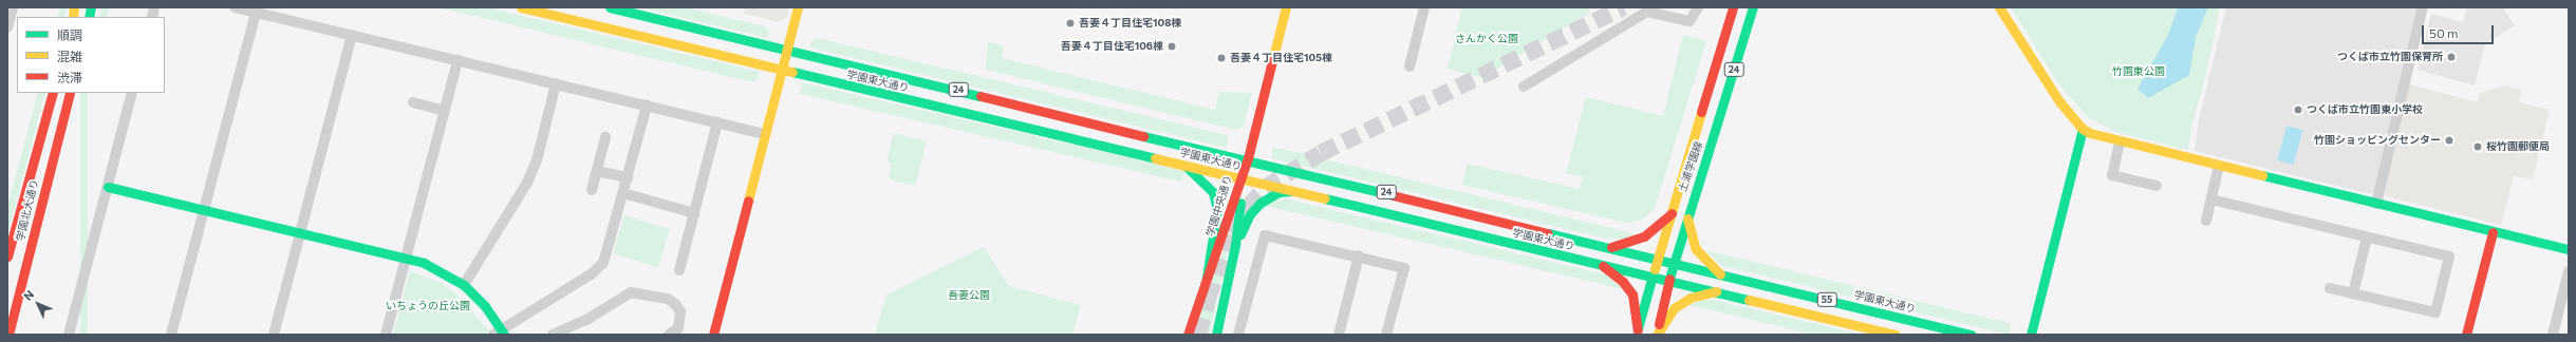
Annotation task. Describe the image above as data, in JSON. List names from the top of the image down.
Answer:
{
  "streets": {
    "main road": [
      "24",
      "学園東大通り",
      "土浦学園線",
      "学園中央通り",
      "学園北大通り",
      "55"
    ]
  },
  "crossings": [
    ["学園東大通り", "土浦学園線"],
    ["学園東大通り", "学園中央通り"]
  ],
  "parks": [
    "さんかく公園",
    "竹園東公園",
    "吾妻公園",
    "いちょうの丘公園"
  ],
  "places": [
    "吾妻４丁目住宅108棟",
    "吾妻４丁目住宅106棟",
    "つくば市立竹園保育所",
    "吾妻４丁目住宅105棟",
    "つくば市立竹園東小学校",
    "竹園ショッピングセンター",
    "桜竹園郵便局"
  ],
  "legend": ["順調", "混雑", "渋滞"],
  "scale_bar": "50 m",
  "north": "top left"
}
